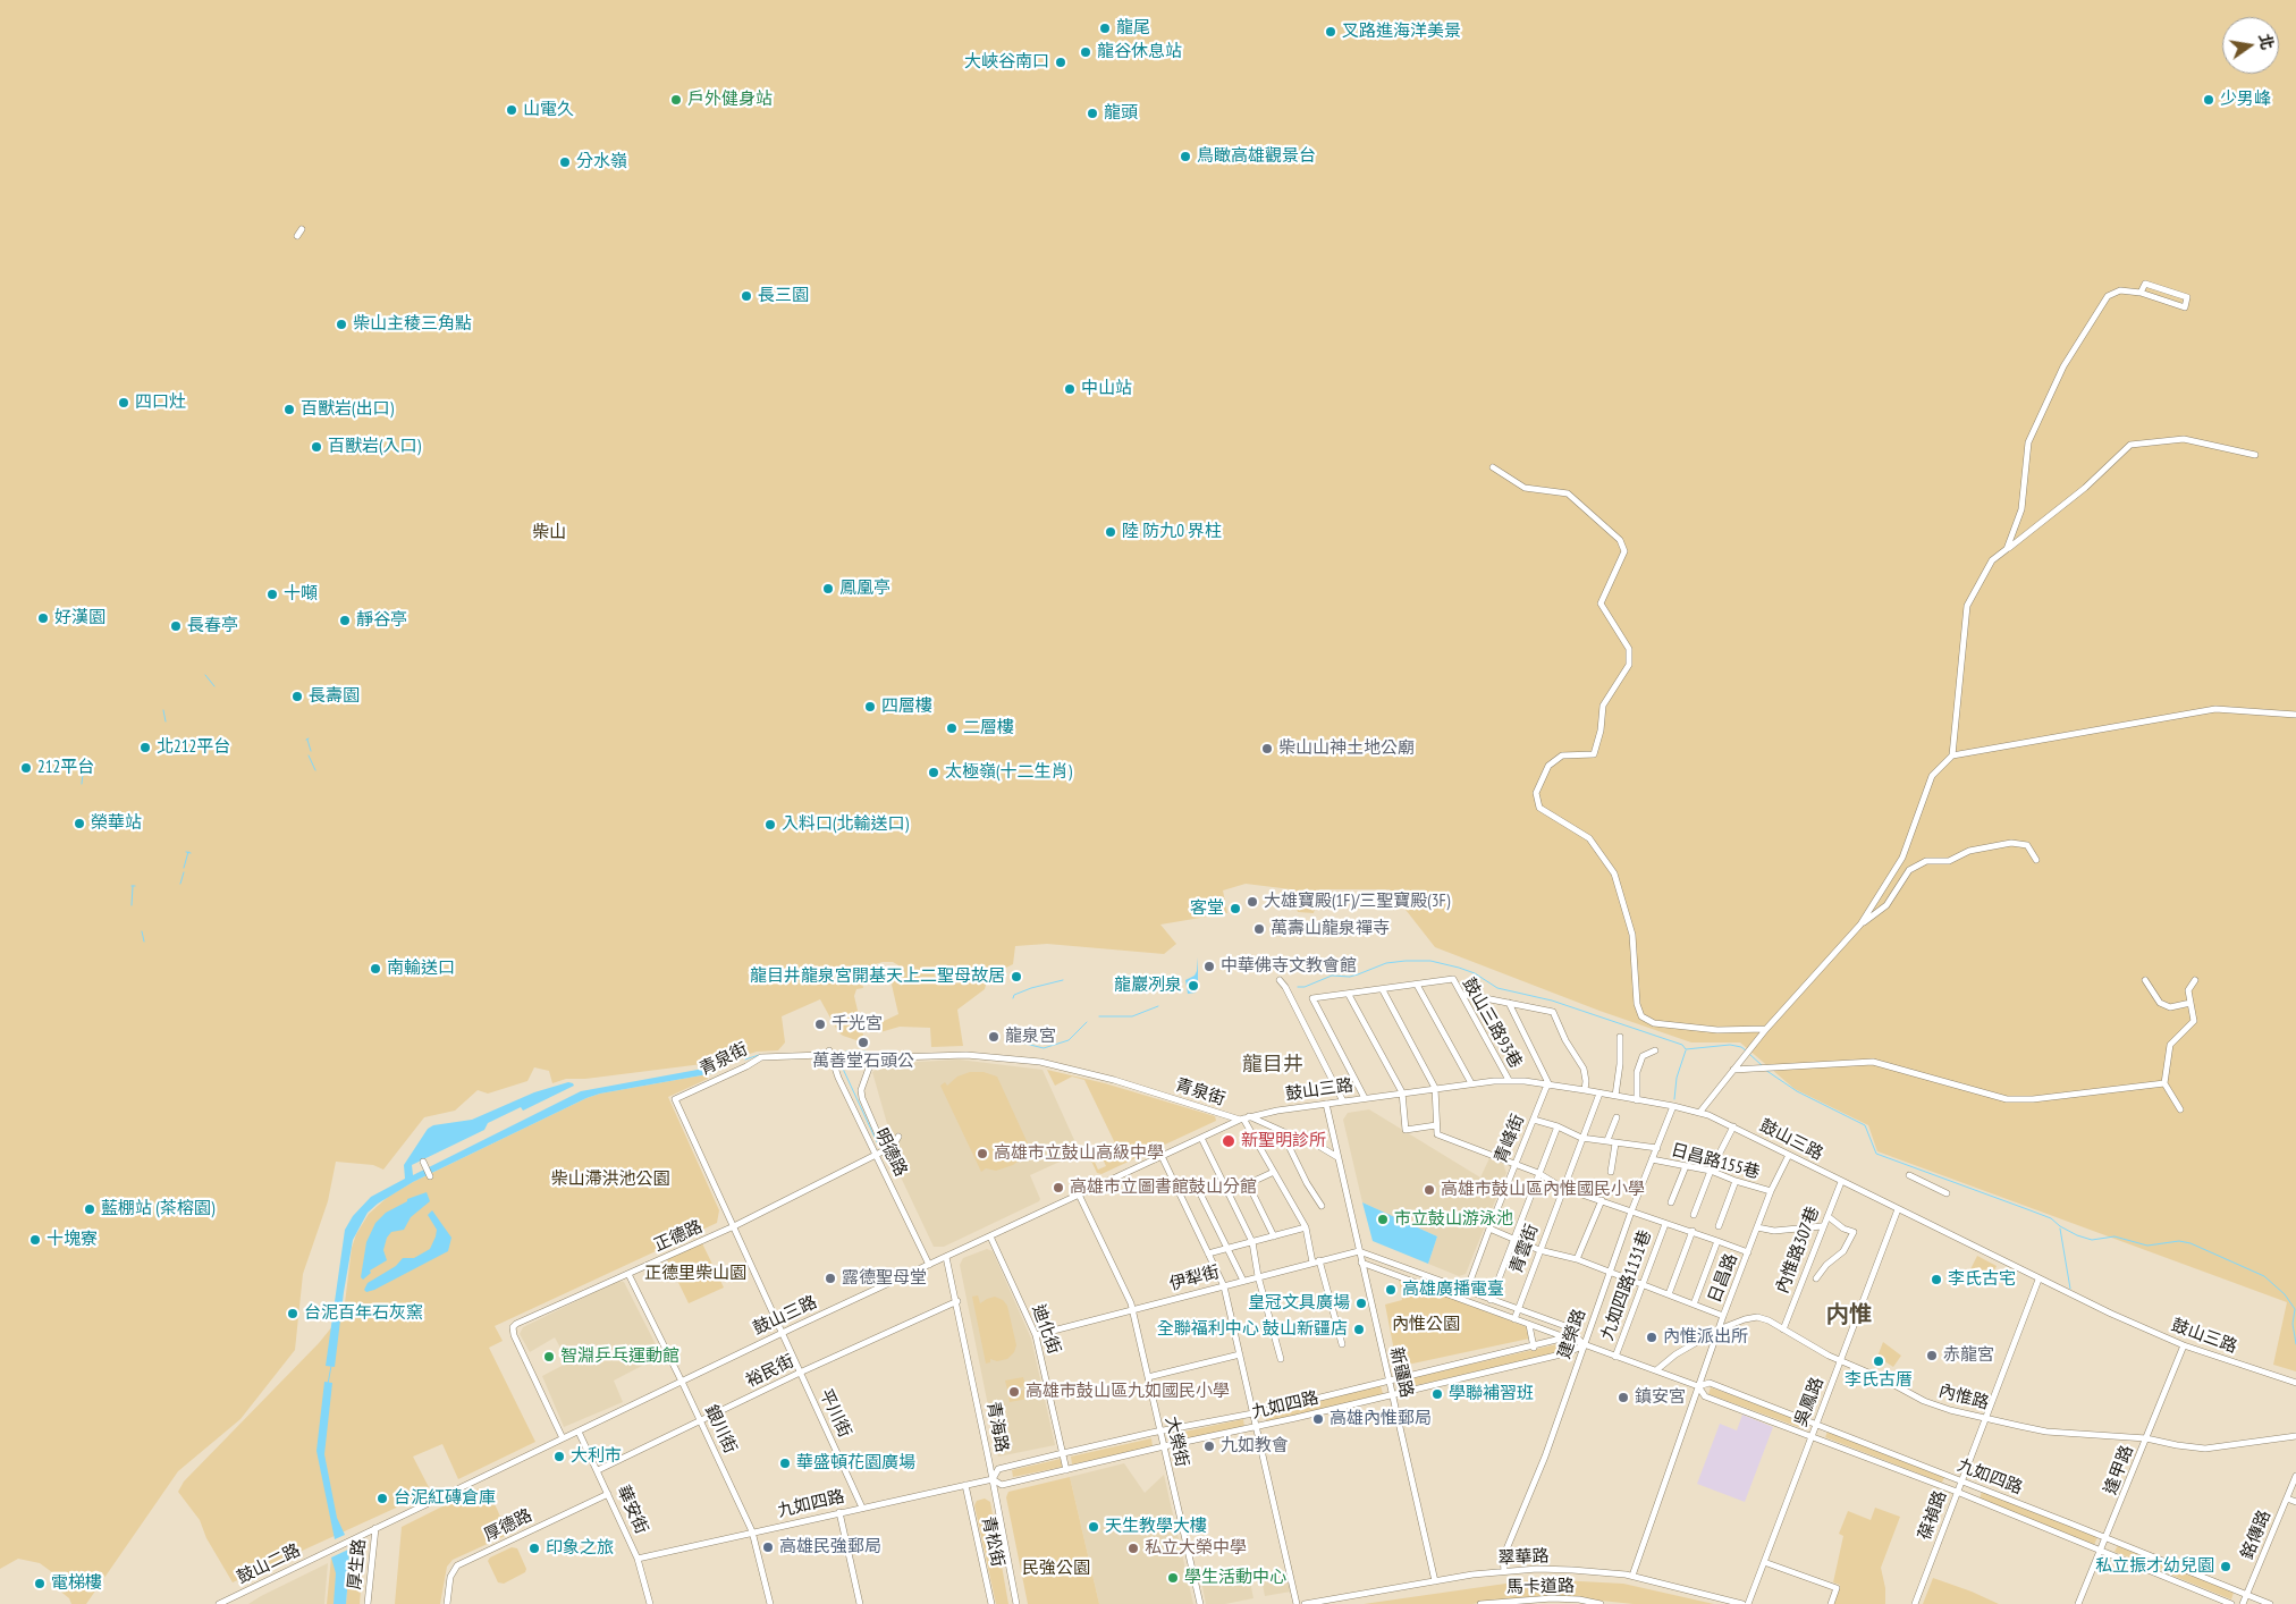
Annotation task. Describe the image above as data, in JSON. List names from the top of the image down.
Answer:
{
  "streets": {
    "street": [
      "鼓山三路93巷",
      "青泉街",
      "鼓山三路",
      "青峰街",
      "明德路",
      "日昌路155巷",
      "正德路",
      "青雲街",
      "內惟路307巷",
      "伊犁街",
      "日昌路",
      "九如四路1131巷",
      "迪化街",
      "建榮路",
      "裕民街",
      "新疆路",
      "內惟路",
      "吳鳳路",
      "九如四路",
      "平川街",
      "青海路",
      "銀川街",
      "大榮街",
      "逢甲路",
      "華安街",
      "葆禎路",
      "厚德路",
      "銘傳路",
      "青松街",
      "翠華路",
      "鼓山二路",
      "厚生路",
      "馬卡道路"
    ]
  },
  "crossings": [
    ["鼓山三路93巷", "鼓山三路"],
    ["青泉街", "鼓山三路"],
    ["青泉街", "明德路"],
    ["青泉街", "正德路"],
    ["青泉街", "平川街"],
    ["鼓山三路", "青峰街"],
    ["鼓山三路", "明德路"],
    ["鼓山三路", "正德路"],
    ["鼓山三路", "青雲街"],
    ["鼓山三路", "內惟路307巷"],
    ["鼓山三路", "日昌路"],
    ["鼓山三路", "迪化街"],
    ["鼓山三路", "建榮路"],
    ["鼓山三路", "新疆路"],
    ["鼓山三路", "吳鳳路"],
    ["鼓山三路", "平川街"],
    ["鼓山三路", "青海路"],
    ["鼓山三路", "銀川街"],
    ["鼓山三路", "大榮街"],
    ["鼓山三路", "逢甲路"],
    ["鼓山三路", "華安街"],
    ["鼓山三路", "葆禎路"],
    ["鼓山三路", "鼓山二路"],
    ["鼓山三路", "厚生路"],
    ["青峰街", "九如四路"],
    ["明德路", "正德路"],
    ["日昌路155巷", "日昌路"],
    ["日昌路155巷", "建榮路"],
    ["正德路", "銀川街"],
    ["青雲街", "九如四路"],
    ["內惟路307巷", "內惟路"],
    ["伊犁街", "迪化街"],
    ["伊犁街", "新疆路"],
    ["伊犁街", "九如四路"],
    ["伊犁街", "大榮街"],
    ["日昌路", "內惟路"],
    ["日昌路", "九如四路"],
    ["日昌路", "翠華路"],
    ["九如四路1131巷", "九如四路"],
    ["迪化街", "九如四路"],
    ["建榮路", "九如四路"],
    ["建榮路", "翠華路"],
    ["裕民街", "平川街"],
    ["裕民街", "青海路"],
    ["裕民街", "銀川街"],
    ["裕民街", "華安街"],
    ["新疆路", "九如四路"],
    ["新疆路", "翠華路"],
    ["內惟路", "吳鳳路"],
    ["內惟路", "九如四路"],
    ["內惟路", "逢甲路"],
    ["內惟路", "葆禎路"],
    ["吳鳳路", "九如四路"],
    ["九如四路", "平川街"],
    ["九如四路", "青海路"],
    ["九如四路", "銀川街"],
    ["九如四路", "大榮街"],
    ["九如四路", "逢甲路"],
    ["九如四路", "華安街"],
    ["九如四路", "葆禎路"],
    ["九如四路", "銘傳路"],
    ["九如四路", "青松街"],
    ["華安街", "厚德路"],
    ["鼓山二路", "厚生路"]
  ],
  "districts": ["龍目井", "内惟"],
  "parks": [
    "柴山",
    "柴山滯洪池公園",
    "正德里柴山園",
    "內惟公園",
    "民強公園"
  ],
  "places": [
    "龍尾",
    "叉路進海洋美景",
    "龍谷休息站",
    "大峽谷南口",
    "戶外健身站",
    "少男峰",
    "山電久",
    "龍頭",
    "鳥瞰高雄觀景台",
    "分水嶺",
    "長三園",
    "柴山主稜三角點",
    "中山站",
    "四口灶",
    "百獸岩(出口)",
    "百獸岩(入口)",
    "陸 防九0 界柱",
    "鳳凰亭",
    "十噸",
    "好漢園",
    "靜谷亭",
    "長春亭",
    "長壽園",
    "四層樓",
    "二層樓",
    "北212平台",
    "柴山山神土地公廟",
    "212平台",
    "太極嶺(十二生肖)",
    "榮華站",
    "入料口(北輸送口)",
    "大雄寶殿(1F)/三聖寶殿(3F)",
    "客堂",
    "萬壽山龍泉禪寺",
    "中華佛寺文教會館",
    "南輸送口",
    "龍目井龍泉宮開基天上二聖母故居",
    "龍巖冽泉",
    "千光宮",
    "龍泉宮",
    "萬善堂石頭公",
    "新聖明診所",
    "高雄市立鼓山高級中學",
    "高雄市立圖書館鼓山分館",
    "高雄市鼓山區內惟國民小學",
    "藍棚站 (茶榕園)",
    "市立鼓山游泳池",
    "十塊寮",
    "露德聖母堂",
    "李氏古宅",
    "高雄廣播電臺",
    "皇冠文具廣場",
    "台泥百年石灰窯",
    "全聯福利中心 鼓山新疆店",
    "內惟派出所",
    "赤龍宮",
    "智淵乒乓運動館",
    "李氏古厝",
    "高雄市鼓山區九如國民小學",
    "學聯補習班",
    "鎮安宮",
    "高雄內惟郵局",
    "九如教會",
    "大利市",
    "華盛頓花園廣場",
    "台泥紅磚倉庫",
    "天生教學大樓",
    "高雄民強郵局",
    "印象之旅",
    "私立大榮中學",
    "私立振才幼兒園",
    "學生活動中心",
    "電梯樓"
  ],
  "north": "right"
}
